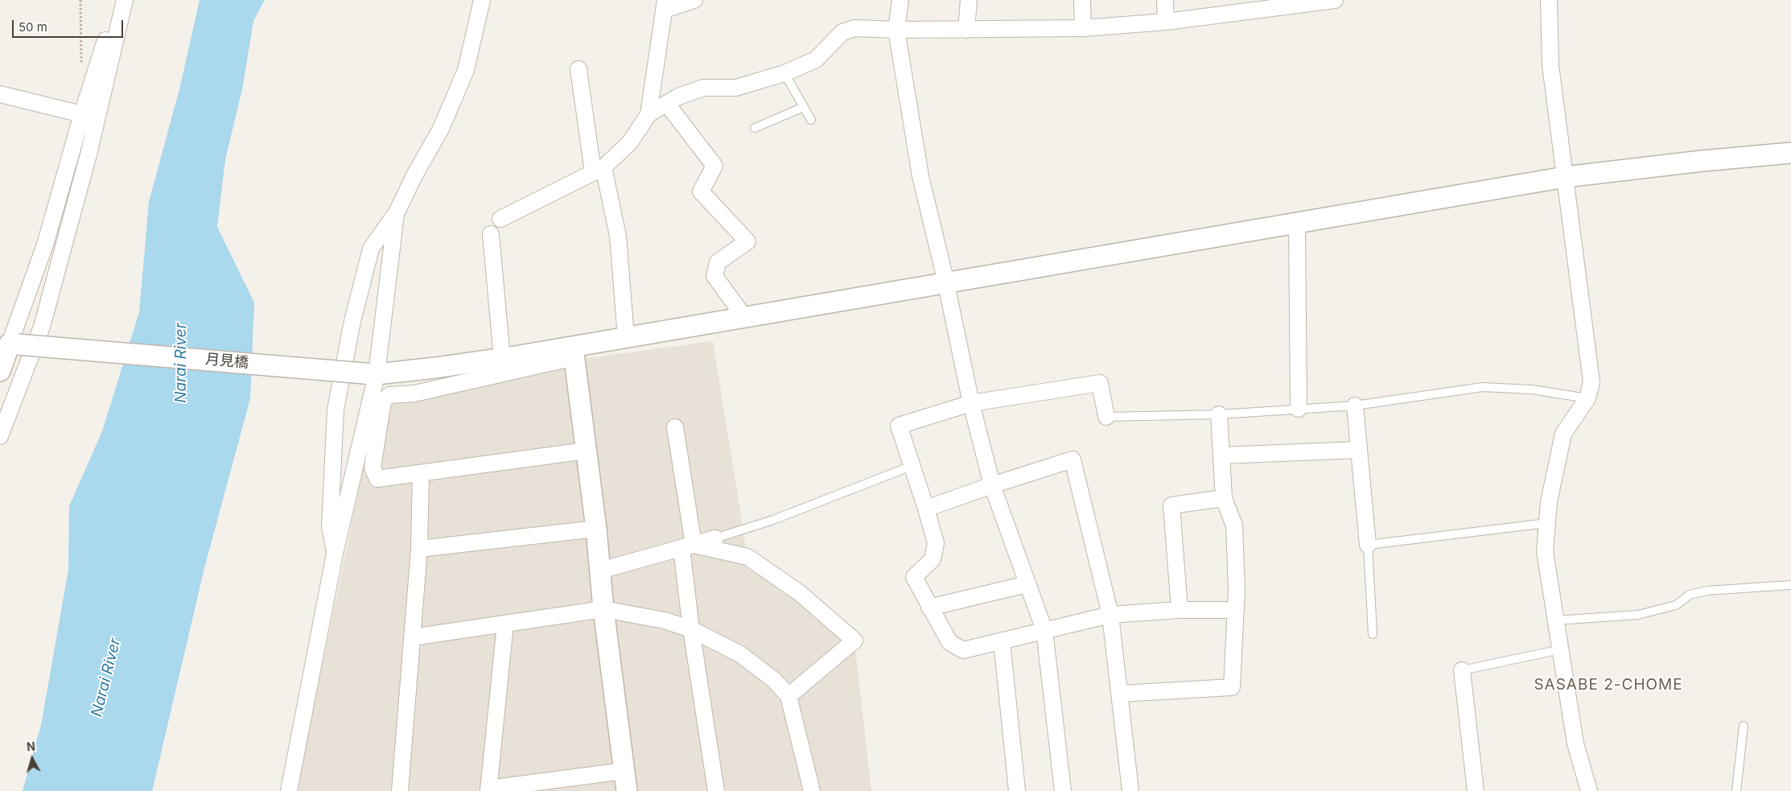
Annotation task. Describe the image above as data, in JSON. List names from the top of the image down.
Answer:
{
  "streets": {
    "street": ["月見橋"]
  },
  "districts": ["SASABE 2-CHOME"],
  "water": ["Narai River"],
  "scale_bar": "50 m",
  "north": "top"
}
